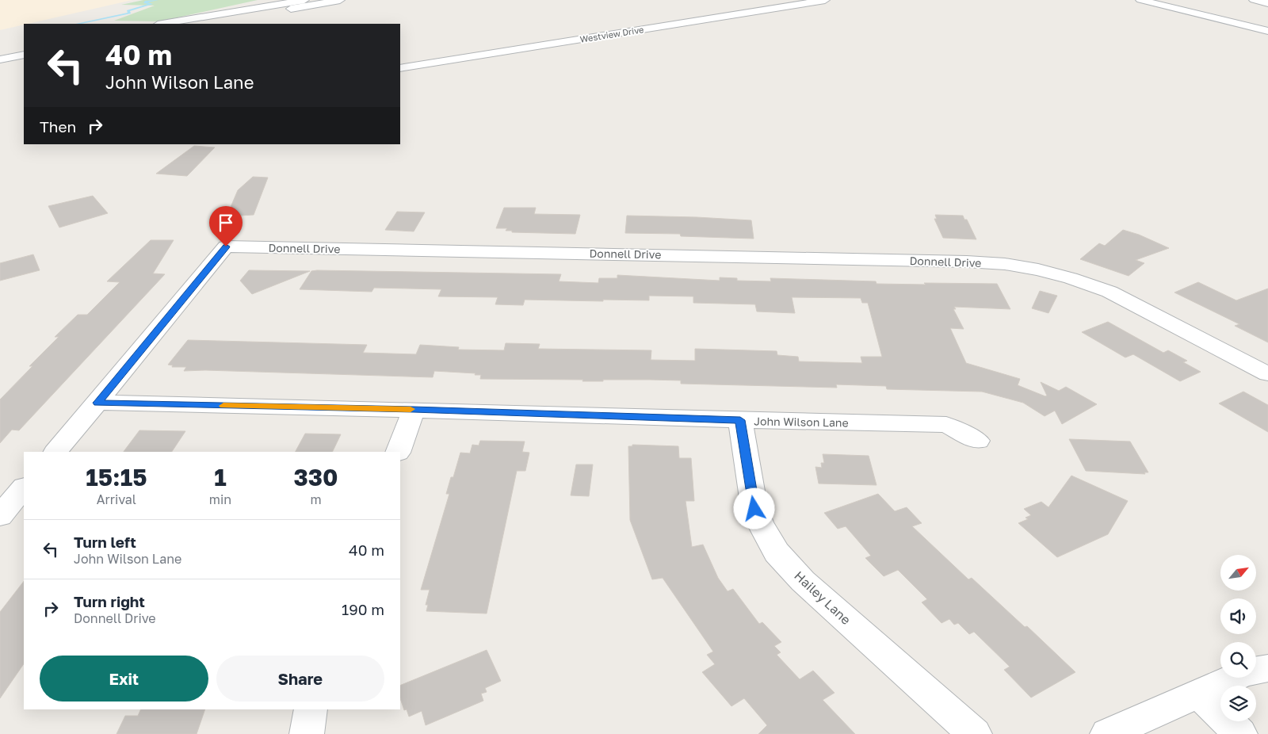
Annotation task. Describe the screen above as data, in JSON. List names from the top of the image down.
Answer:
{
  "streets": {
    "street": [
      "Westview Drive",
      "Donnell Drive",
      "John Wilson Lane",
      "Hailey Lane"
    ]
  },
  "crossings": [
    ["Donnell Drive", "John Wilson Lane"],
    ["John Wilson Lane", "Hailey Lane"]
  ],
  "north": "top right",
  "page": {
    "turn": ["40 m", "John Wilson Lane"],
    "then": "Then",
    "eta": [
      "15:15",
      "Arrival",
      "1",
      "min",
      "330",
      "m"
    ],
    "list": [
      {
        "name": "Turn left",
        "note": "John Wilson Lane",
        "value": "40 m"
      },
      {
        "name": "Turn right",
        "note": "Donnell Drive",
        "value": "190 m"
      }
    ],
    "buttons": ["Exit", "Share"]
  }
}
